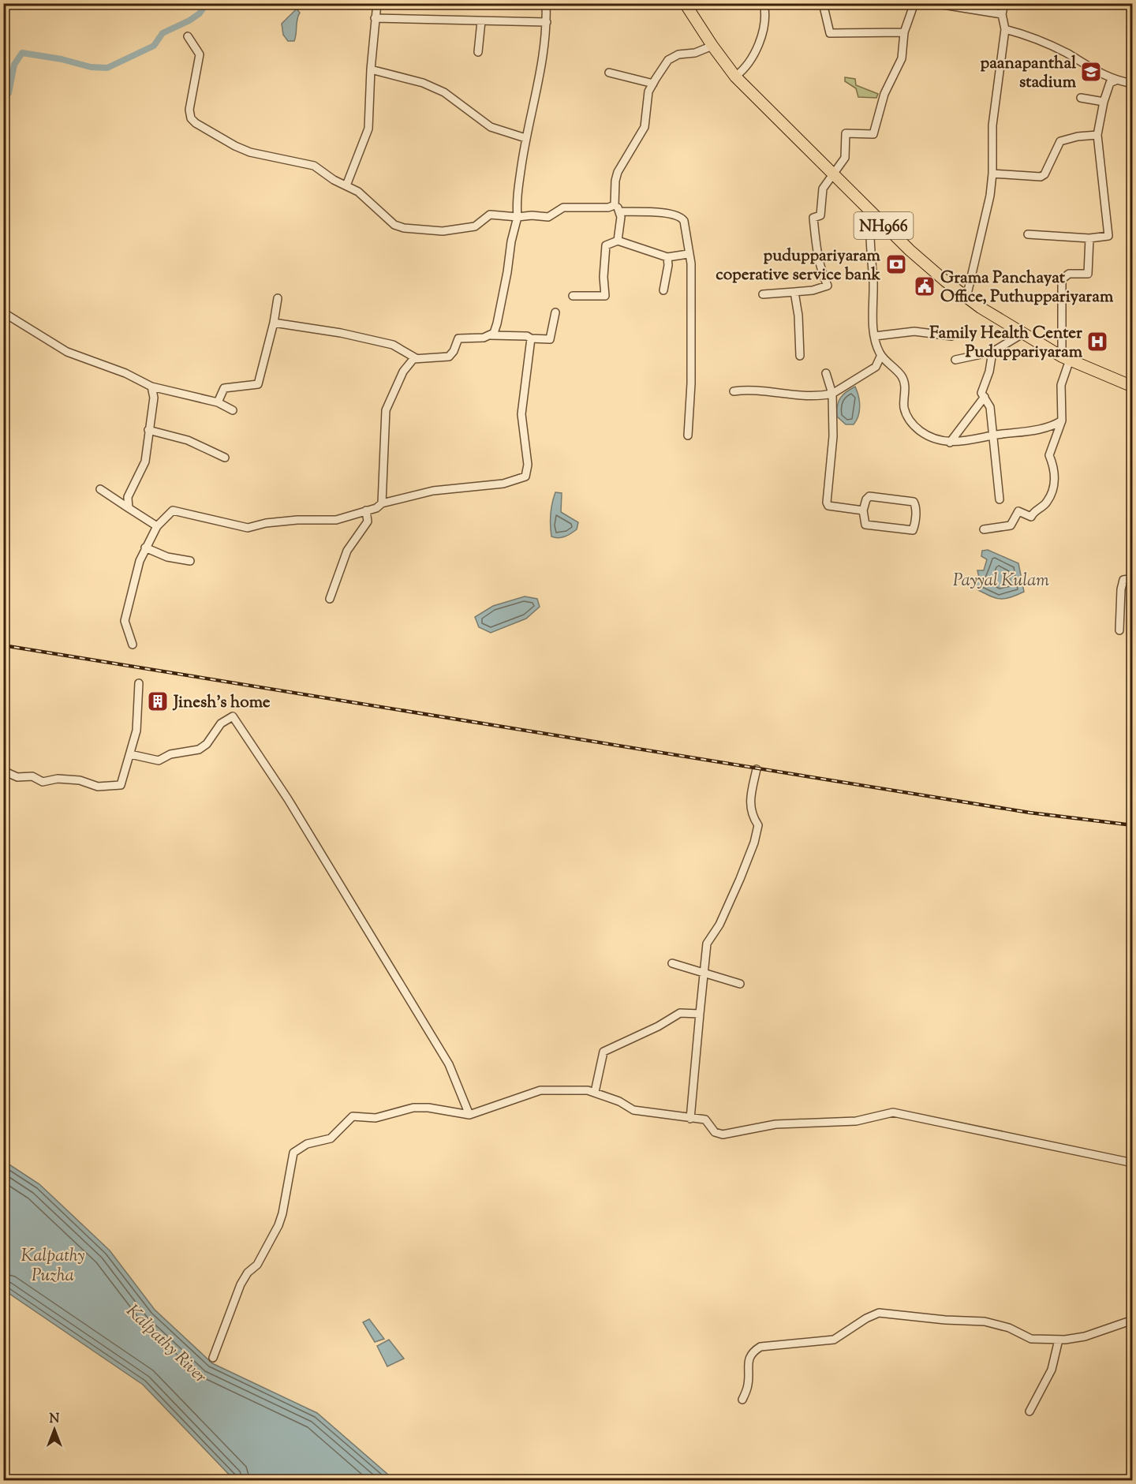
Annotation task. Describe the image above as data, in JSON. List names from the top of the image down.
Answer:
{
  "streets": {
    "highway": ["NH966"]
  },
  "water": ["Payyal Kulam", "Kalpathy Puzha", "Kalpathy River"],
  "places": {
    "school or university": ["paanapanthal stadium"],
    "bank": ["puduppariyaram coperative service bank"],
    "public building": ["Grama Panchayat Office, Puthuppariyaram"],
    "hospital": ["Family Health Center Puduppariyaram"],
    "building": ["Jinesh's home"]
  },
  "north": "top"
}
